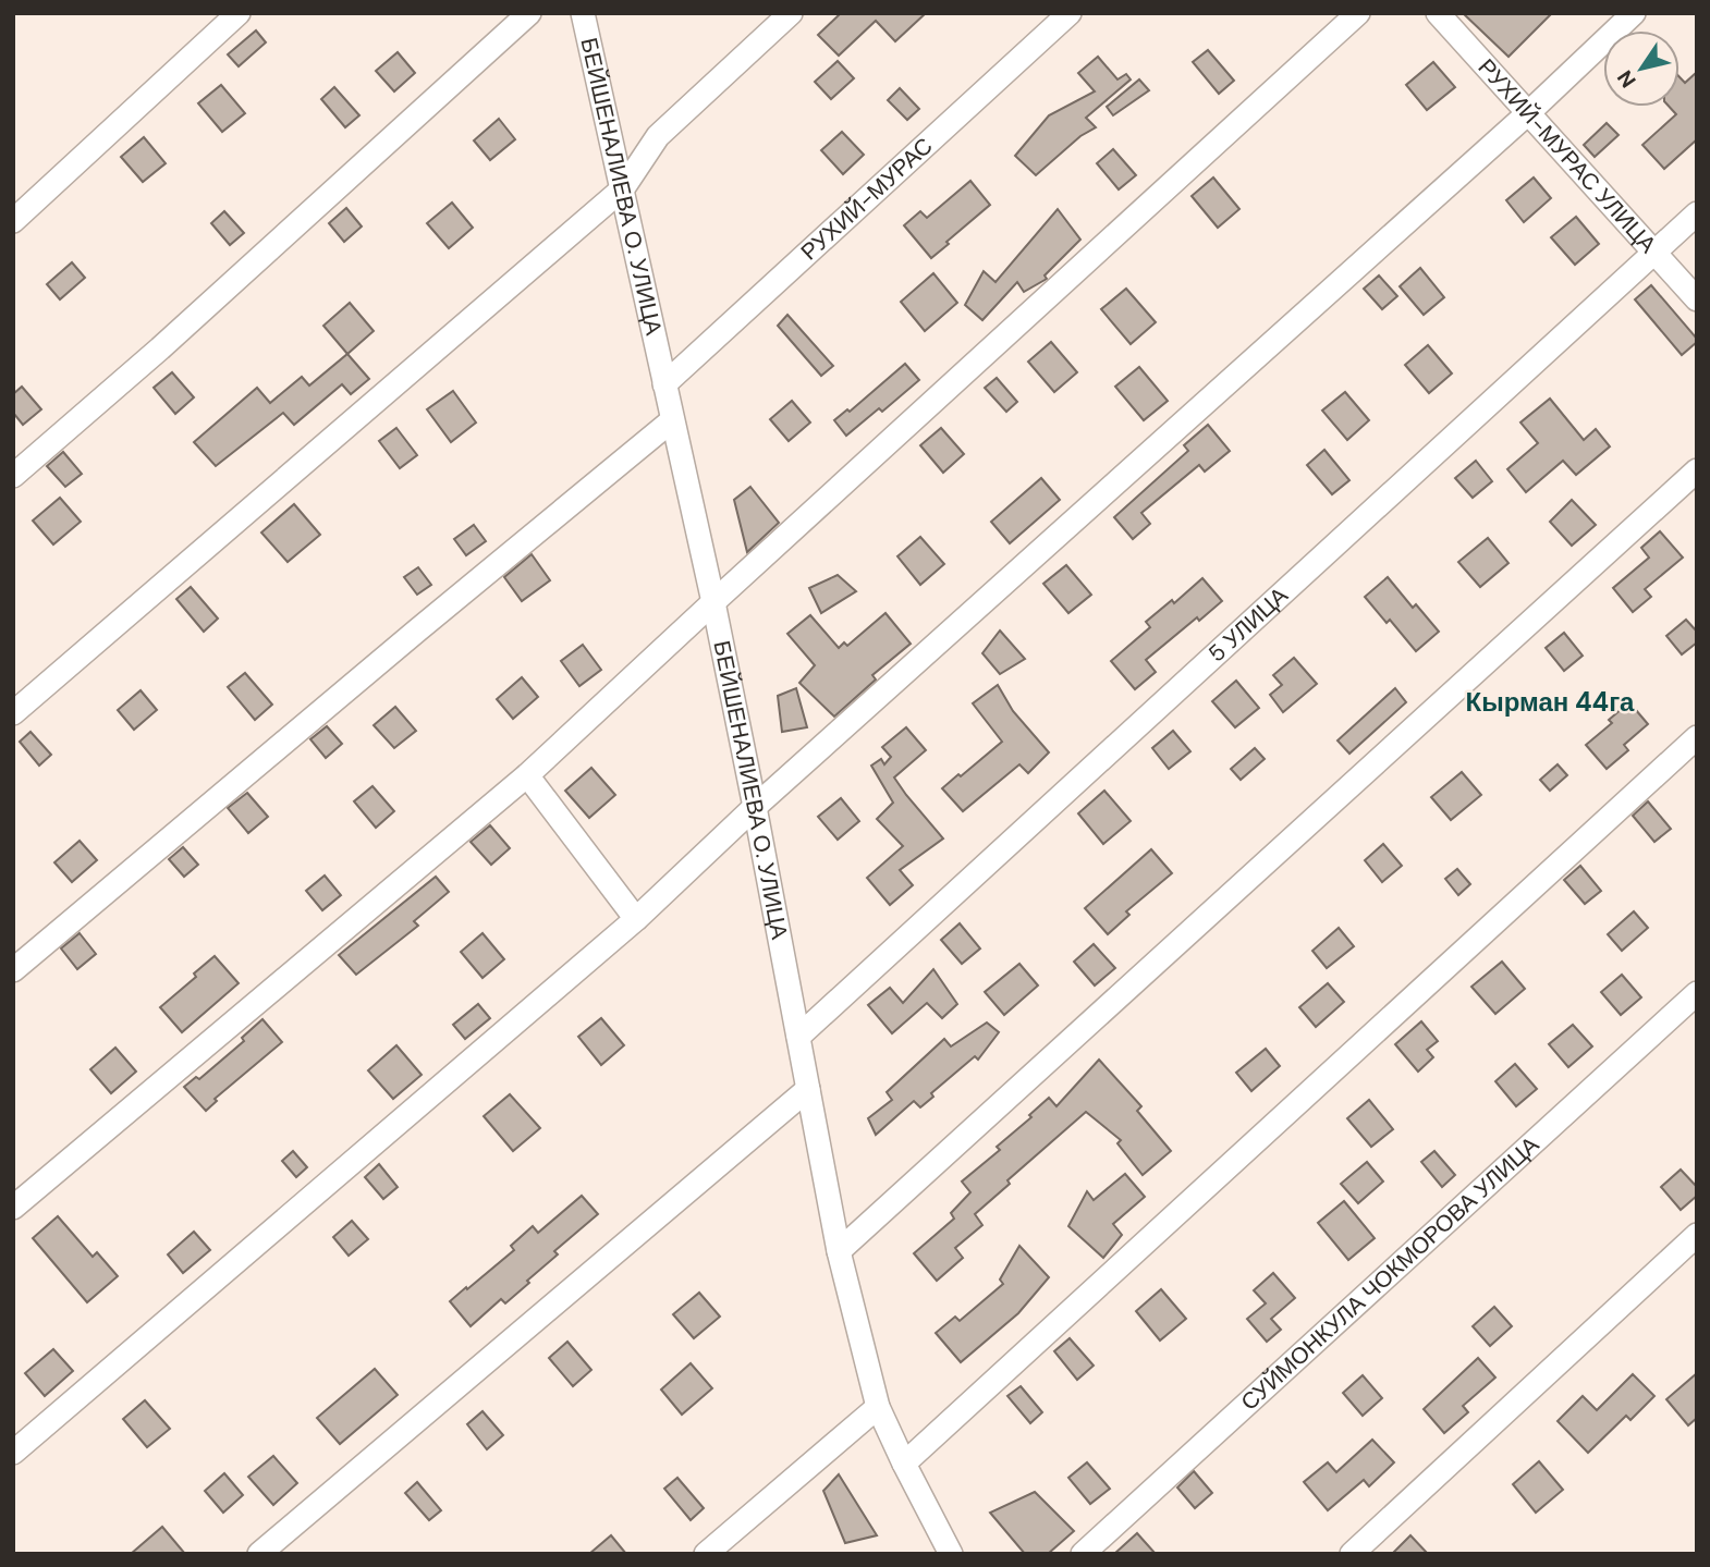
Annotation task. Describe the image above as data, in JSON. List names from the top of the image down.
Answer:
{
  "streets": {
    "street": [
      "РУХИЙ-МУРАС УЛИЦА",
      "БЕЙШЕНАЛИЕВА О. УЛИЦА",
      "РУХИЙ-МУРАС",
      "5 УЛИЦА",
      "СУЙМОНКУЛА ЧОКМОРОВА УЛИЦА"
    ]
  },
  "crossings": [
    ["РУХИЙ-МУРАС УЛИЦА", "5 УЛИЦА"],
    ["БЕЙШЕНАЛИЕВА О. УЛИЦА", "РУХИЙ-МУРАС"],
    ["БЕЙШЕНАЛИЕВА О. УЛИЦА", "5 УЛИЦА"]
  ],
  "districts": ["Кырман 44га"],
  "north": "bottom left"
}
